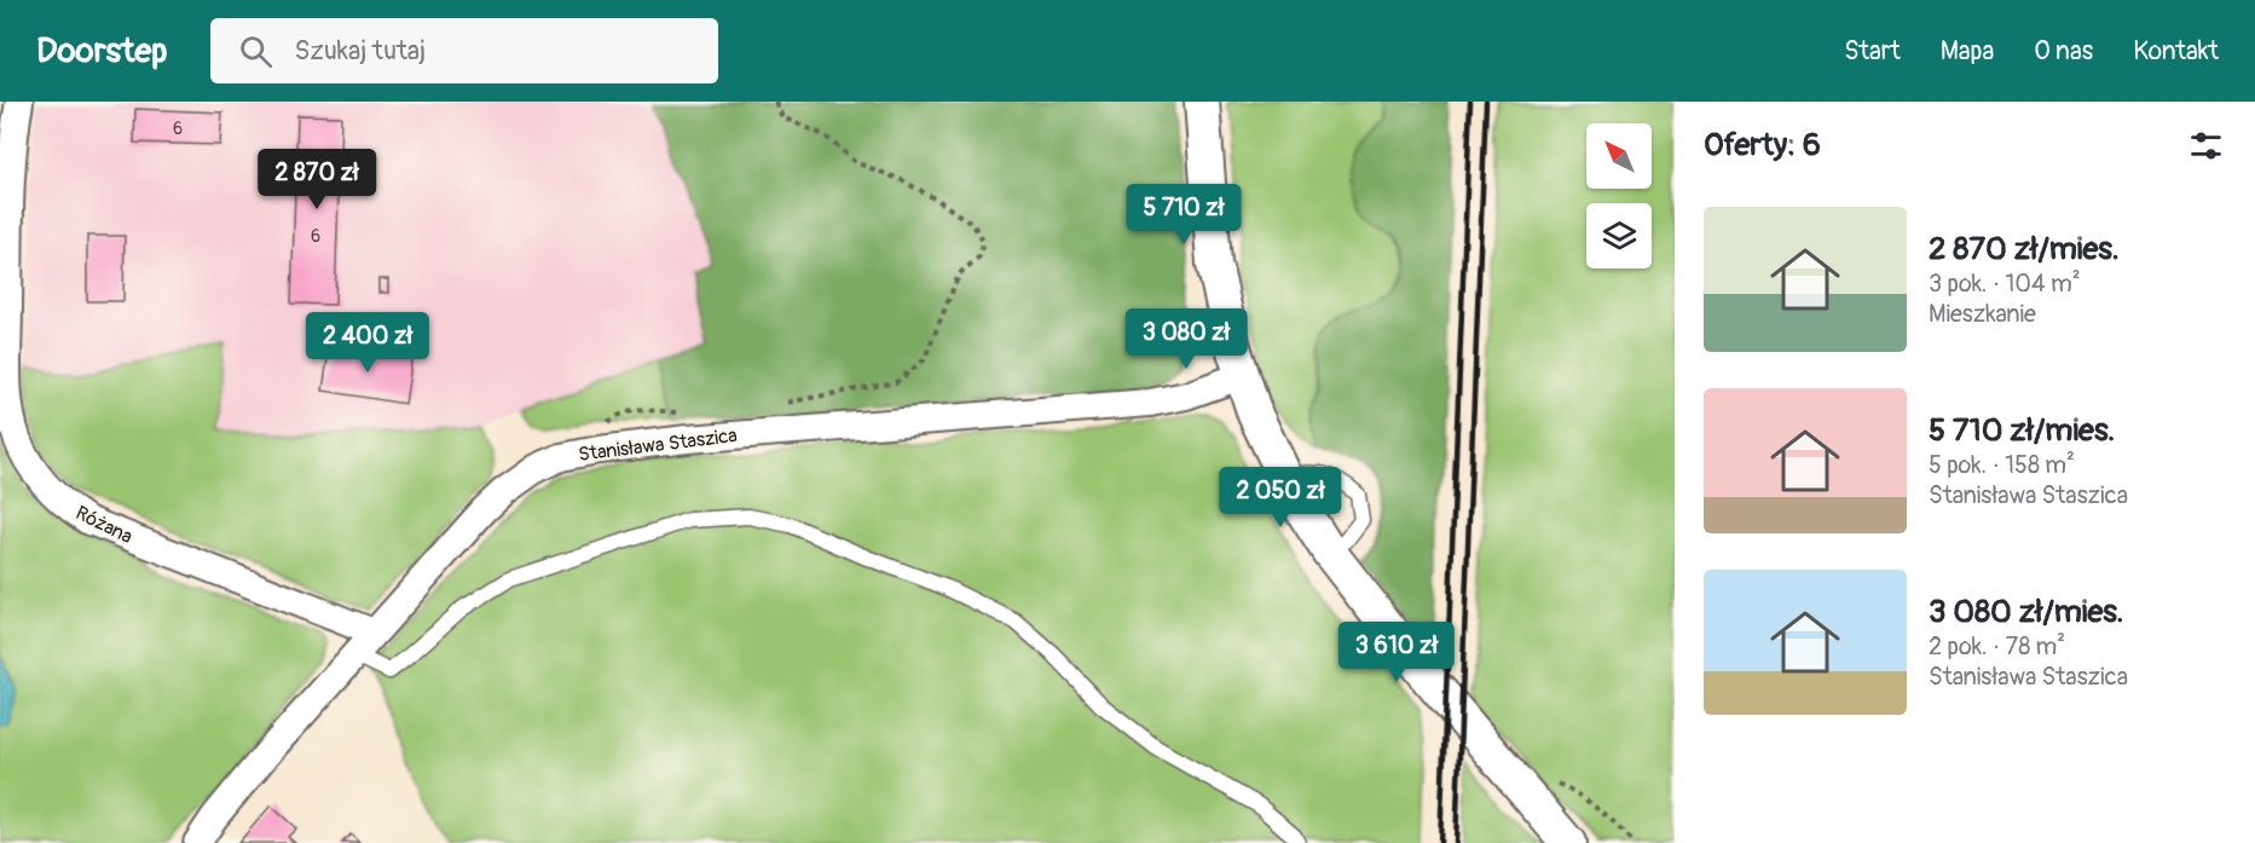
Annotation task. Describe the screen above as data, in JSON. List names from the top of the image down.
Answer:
{
  "streets": {
    "street": ["Stanisława Staszica", "Różana"]
  },
  "crossings": [
    ["Stanisława Staszica", "Różana"]
  ],
  "house_numbers": ["6", "6"],
  "north": "top left",
  "page": {
    "header": "Doorstep",
    "search": "Szukaj tutaj",
    "nav": [
      "Start",
      "Mapa",
      "O nas",
      "Kontakt"
    ],
    "heading": "Oferty: 6",
    "price": [
      "2 870 zł",
      "5 710 zł",
      "3 080 zł",
      "2 400 zł",
      "2 050 zł",
      "3 610 zł"
    ],
    "list": [
      {
        "name": "2 870 zł/mies.",
        "note": "3 pok. · 104 m² · Mieszkanie"
      },
      {
        "name": "5 710 zł/mies.",
        "note": "5 pok. · 158 m² · Stanisława Staszica"
      },
      {
        "name": "3 080 zł/mies.",
        "note": "2 pok. · 78 m² · Stanisława Staszica"
      }
    ]
  }
}
